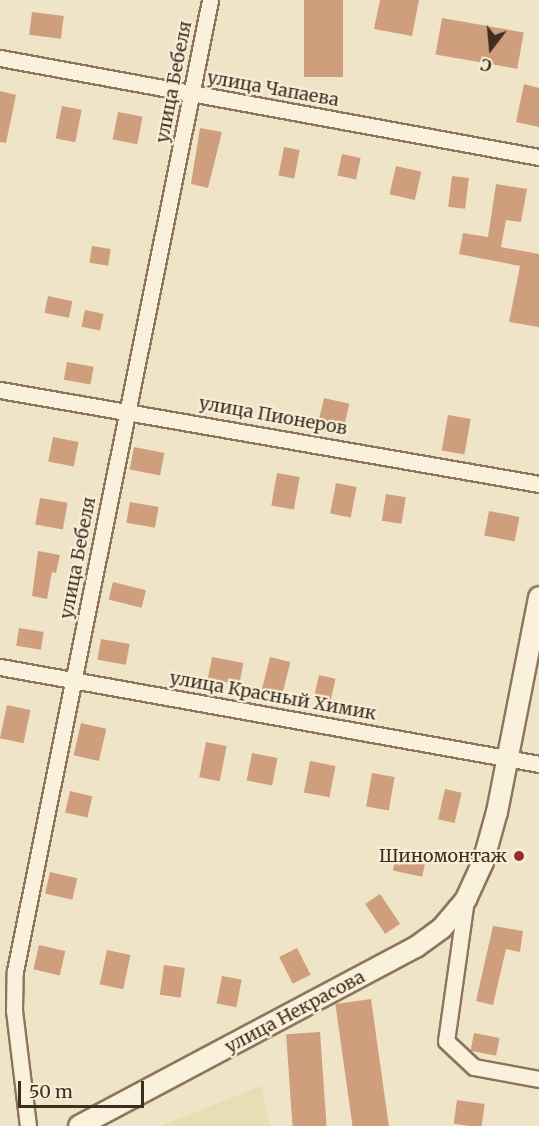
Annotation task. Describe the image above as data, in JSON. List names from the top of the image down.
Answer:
{
  "streets": {
    "street": [
      "улица Бебеля",
      "улица Чапаева",
      "улица Пионеров",
      "улица Красный Химик",
      "улица Некрасова"
    ]
  },
  "crossings": [
    ["улица Бебеля", "улица Чапаева"],
    ["улица Бебеля", "улица Пионеров"],
    ["улица Бебеля", "улица Красный Химик"],
    ["улица Красный Химик", "улица Некрасова"]
  ],
  "places": ["Шиномонтаж"],
  "scale_bar": "50 m",
  "north": "bottom"
}
